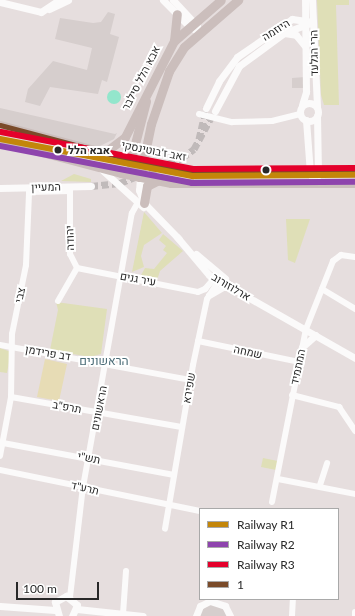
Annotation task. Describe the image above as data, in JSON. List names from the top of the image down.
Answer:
{
  "streets": {
    "main road": ["אבא הלל סילבר", "זאב ז'בוטינסקי"],
    "street": [
      "היוזמה",
      "הרי הגלעד",
      "המעיין",
      "יהודה",
      "עיר גנים",
      "ארלוזורוב",
      "צבי",
      "שמחה",
      "דב פרידמן",
      "המתמיד",
      "שפירא",
      "תרפ\"ב",
      "הראשונים",
      "תש\"י",
      "תרע\"ד"
    ]
  },
  "crossings": [
    ["היוזמה", "הרי הגלעד"],
    ["אבא הלל סילבר", "זאב ז'בוטינסקי"],
    ["אבא הלל סילבר", "ארלוזורוב"],
    ["המעיין", "יהודה"],
    ["המעיין", "צבי"],
    ["יהודה", "עיר גנים"],
    ["עיר גנים", "שפירא"],
    ["עיר גנים", "הראשונים"],
    ["ארלוזורוב", "המתמיד"],
    ["ארלוזורוב", "שפירא"],
    ["ארלוזורוב", "הראשונים"],
    ["צבי", "דב פרידמן"],
    ["צבי", "תרפ\"ב"],
    ["שמחה", "המתמיד"],
    ["שמחה", "שפירא"],
    ["דב פרידמן", "שפירא"],
    ["דב פרידמן", "הראשונים"],
    ["שפירא", "תרפ\"ב"],
    ["שפירא", "תש\"י"],
    ["שפירא", "תרע\"ד"],
    ["תרפ\"ב", "הראשונים"],
    ["הראשונים", "תש\"י"],
    ["הראשונים", "תרע\"ד"]
  ],
  "districts": ["הראשונים"],
  "places": ["אבא הלל"],
  "lines": [
    "transit line 1",
    "rail line R3",
    "rail line R1",
    "rail line R2"
  ],
  "legend": [
    "Railway R1",
    "Railway R2",
    "Railway R3",
    "1"
  ],
  "scale_bar": "100 m"
}
